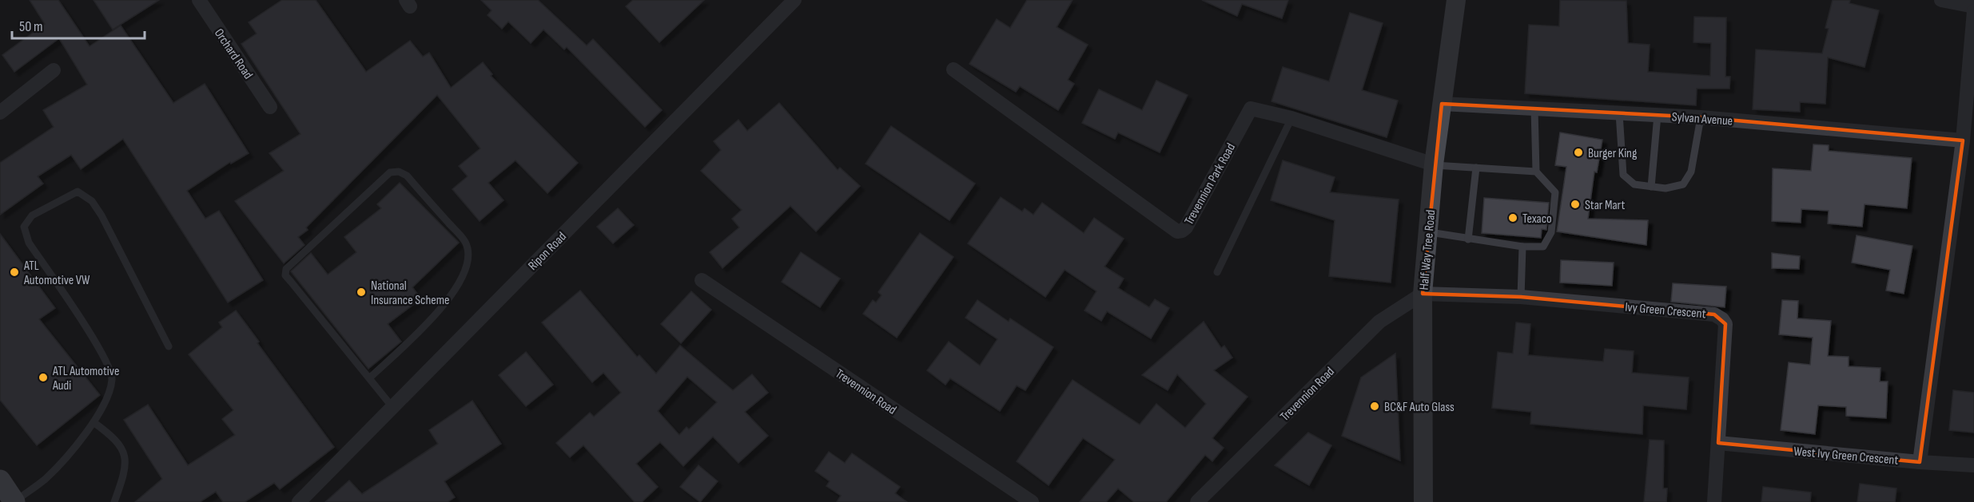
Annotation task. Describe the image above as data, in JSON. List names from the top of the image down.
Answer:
{
  "streets": {
    "main road": ["Half Way Tree Road"],
    "street": [
      "Orchard Road",
      "Sylvan Avenue",
      "Trevennion Park Road",
      "Ripon Road",
      "Ivy Green Crescent",
      "Trevennion Road",
      "West Ivy Green Crescent"
    ]
  },
  "crossings": [
    ["Sylvan Avenue", "Half Way Tree Road"],
    ["Trevennion Park Road", "Half Way Tree Road"],
    ["Half Way Tree Road", "Ivy Green Crescent"],
    ["Half Way Tree Road", "Trevennion Road"],
    ["Ivy Green Crescent", "Trevennion Road"],
    ["Ivy Green Crescent", "West Ivy Green Crescent"]
  ],
  "places": [
    "Burger King",
    "Star Mart",
    "Texaco",
    "ATL Automotive VW",
    "National Insurance Scheme",
    "ATL Automotive Audi",
    "BC&F Auto Glass"
  ],
  "scale_bar": "50 m"
}
